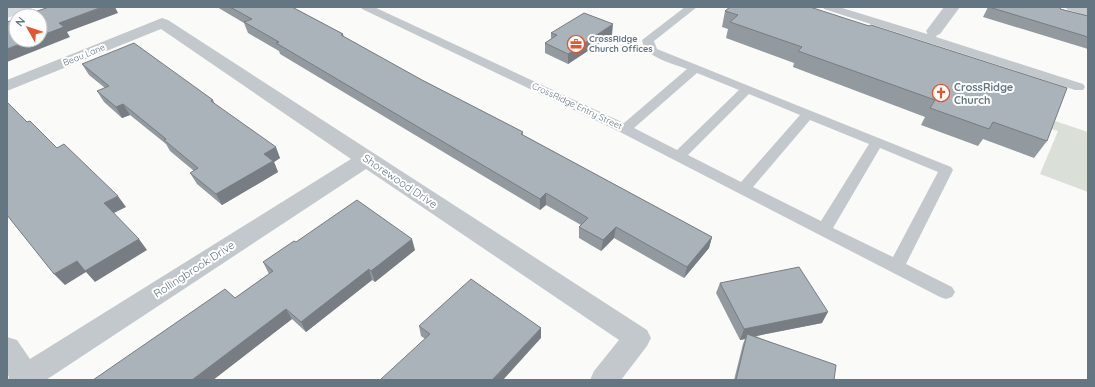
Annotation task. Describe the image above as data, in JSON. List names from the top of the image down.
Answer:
{
  "streets": {
    "street": ["Beau Lane", "Shorewood Drive", "Rollingbrook Drive"],
    "lane": ["CrossRidge Entry Street"]
  },
  "crossings": [
    ["Beau Lane", "Shorewood Drive"],
    ["Shorewood Drive", "Rollingbrook Drive"]
  ],
  "places": {
    "office": ["CrossRidge Church Offices"],
    "church": ["CrossRidge Church"]
  },
  "north": "top left"
}
